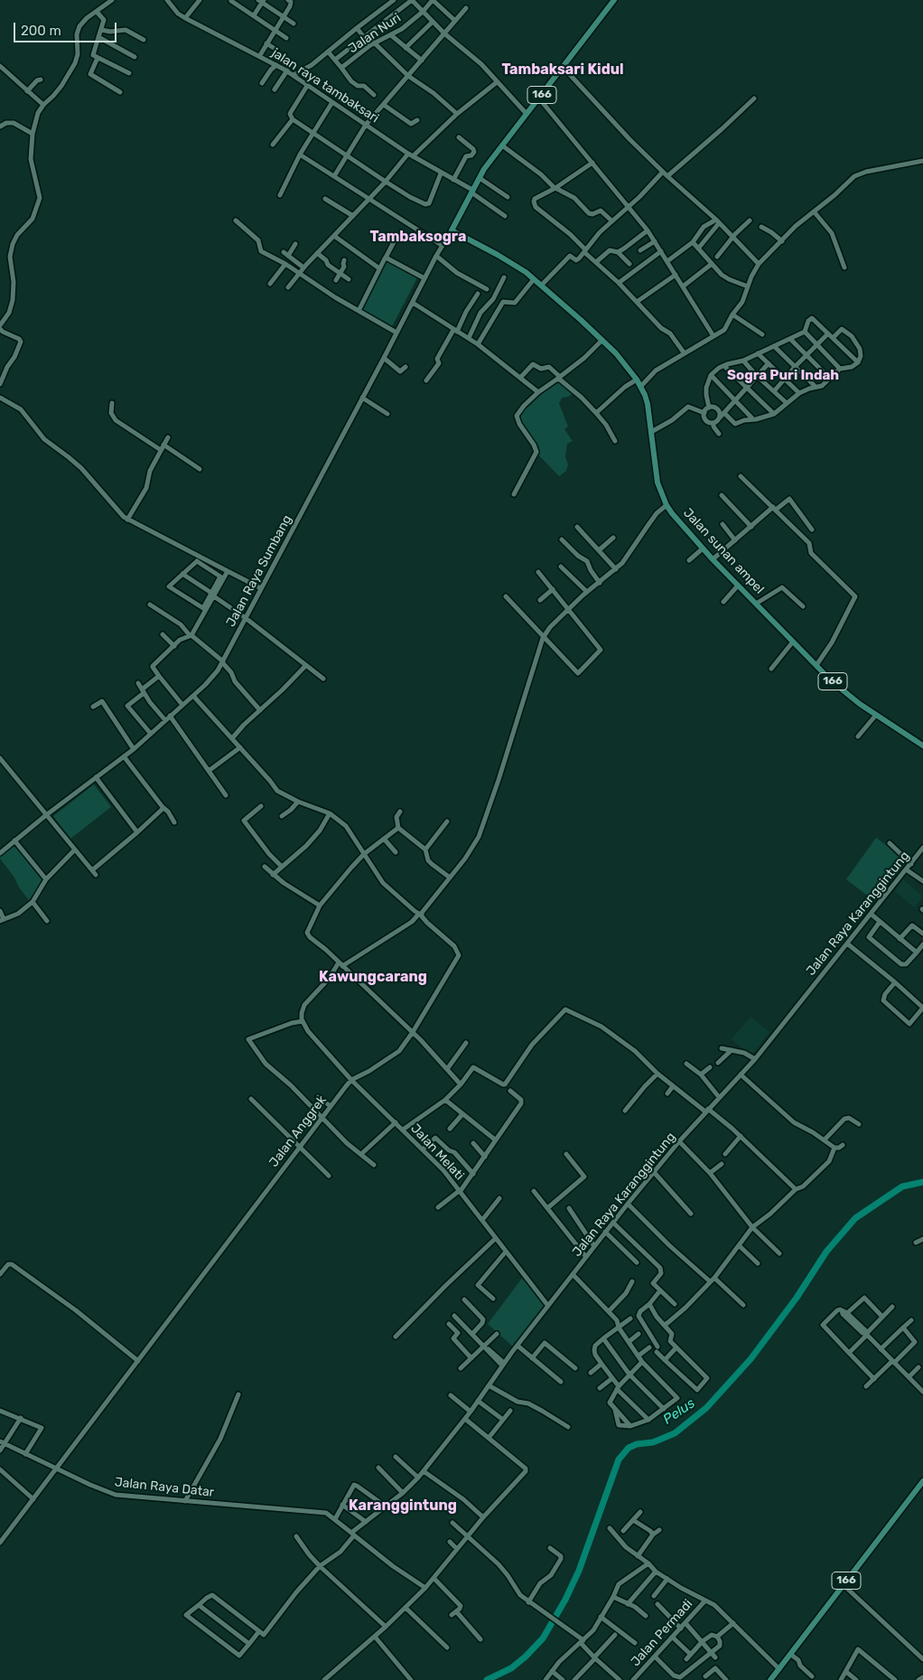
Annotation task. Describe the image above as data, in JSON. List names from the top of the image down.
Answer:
{
  "streets": {
    "main road": ["166", "Jalan sunan ampel"],
    "street": [
      "Jalan Nuri",
      "jalan raya tambaksari",
      "Jalan Raya Sumbang",
      "Jalan Raya Karanggintung",
      "Jalan Anggrek",
      "Jalan Melati",
      "Jalan Raya Datar",
      "Jalan Permadi"
    ]
  },
  "crossings": [
    ["jalan raya tambaksari", "166"],
    ["166", "Jalan sunan ampel"],
    ["166", "Jalan Raya Sumbang"],
    ["Jalan sunan ampel", "Jalan Raya Sumbang"],
    ["Jalan Raya Karanggintung", "Jalan Melati"],
    ["Jalan Anggrek", "Jalan Melati"],
    ["Jalan Anggrek", "Jalan Raya Datar"]
  ],
  "districts": [
    "Tambaksari Kidul",
    "Tambaksogra",
    "Sogra Puri Indah",
    "Kawungcarang",
    "Karanggintung"
  ],
  "water": ["Pelus"],
  "scale_bar": "200 m"
}
